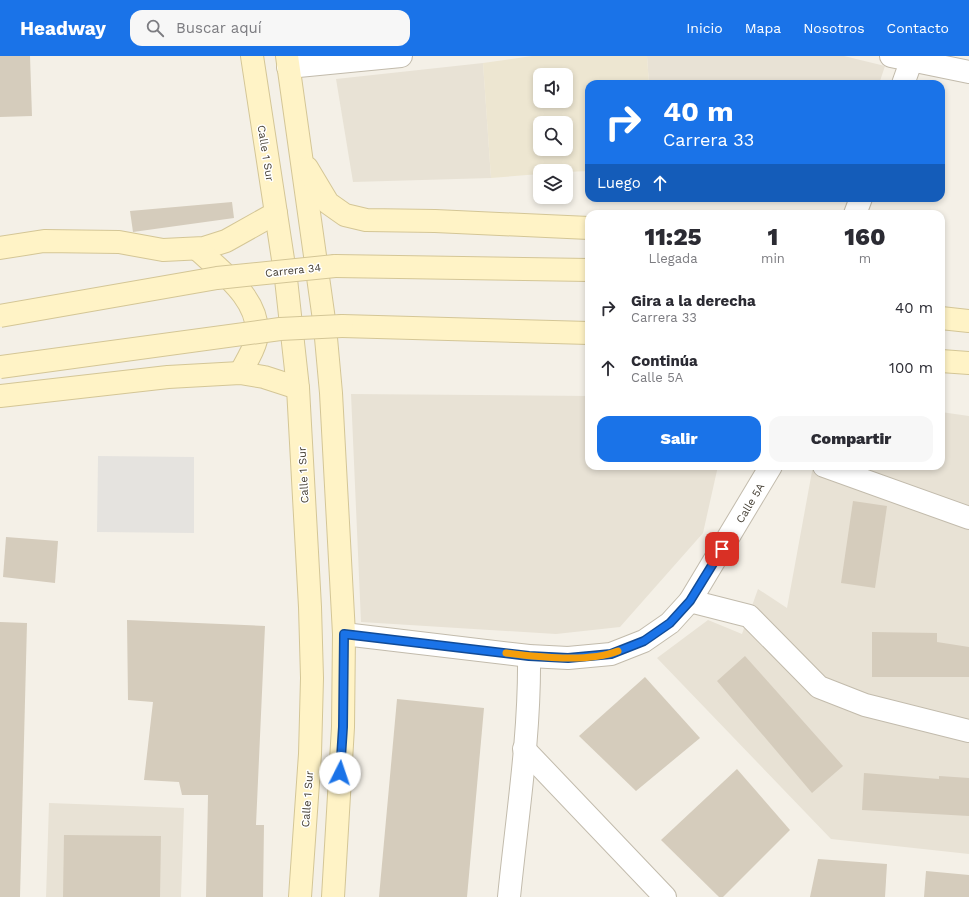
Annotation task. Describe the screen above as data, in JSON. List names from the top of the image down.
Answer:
{
  "streets": {
    "street": ["Calle 1 Sur", "Carrera 34", "Calle 5A"]
  },
  "page": {
    "header": "Headway",
    "search": "Buscar aquí",
    "nav": [
      "Inicio",
      "Mapa",
      "Nosotros",
      "Contacto"
    ],
    "turn": ["40 m", "Carrera 33"],
    "then": "Luego",
    "eta": [
      "11:25",
      "Llegada",
      "1",
      "min",
      "160",
      "m"
    ],
    "list": [
      {
        "name": "Gira a la derecha",
        "note": "Carrera 33",
        "value": "40 m"
      },
      {
        "name": "Continúa",
        "note": "Calle 5A",
        "value": "100 m"
      }
    ],
    "buttons": ["Salir", "Compartir"]
  }
}
